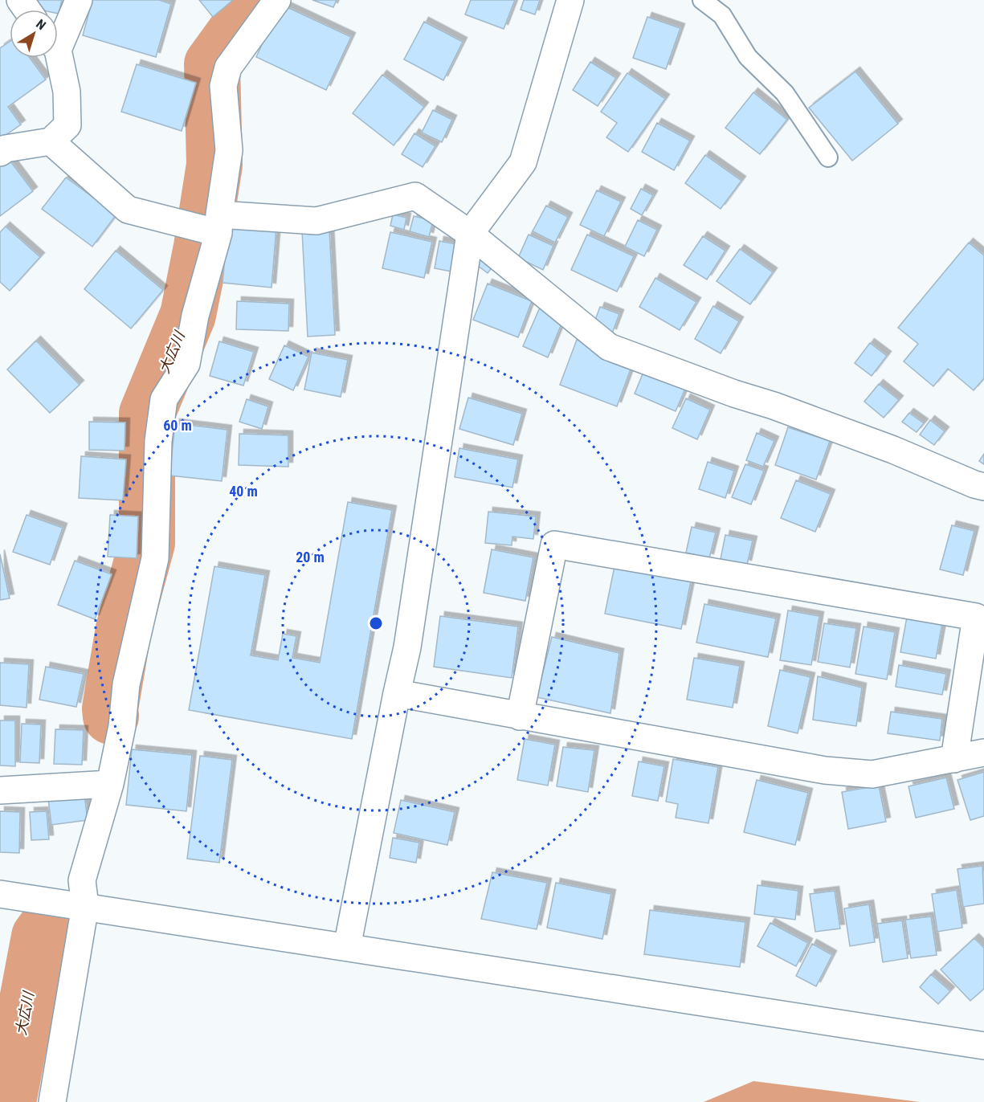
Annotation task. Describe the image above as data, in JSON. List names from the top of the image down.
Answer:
{
  "water": ["大広川"],
  "north": "top right",
  "rings": ["60 m", "40 m", "20 m"]
}
